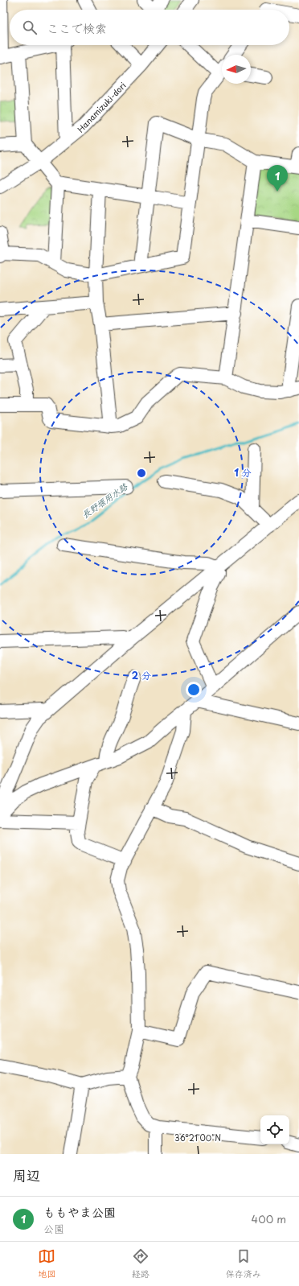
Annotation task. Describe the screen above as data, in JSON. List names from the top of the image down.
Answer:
{
  "streets": {
    "street": ["Hanamizuki-dori"]
  },
  "water": ["長野堰用水路"],
  "north": "left",
  "page": {
    "search": "ここで検索",
    "pins": "1",
    "heading": "周辺",
    "list": [
      {
        "mark": "1",
        "name": "ももやま公園",
        "note": "公園",
        "value": "400 m"
      }
    ],
    "nav": ["地図", "経路", "保存済み"]
  },
  "coordinates": ["36°21'00\"N"],
  "rings": ["1 分", "2 分"]
}
